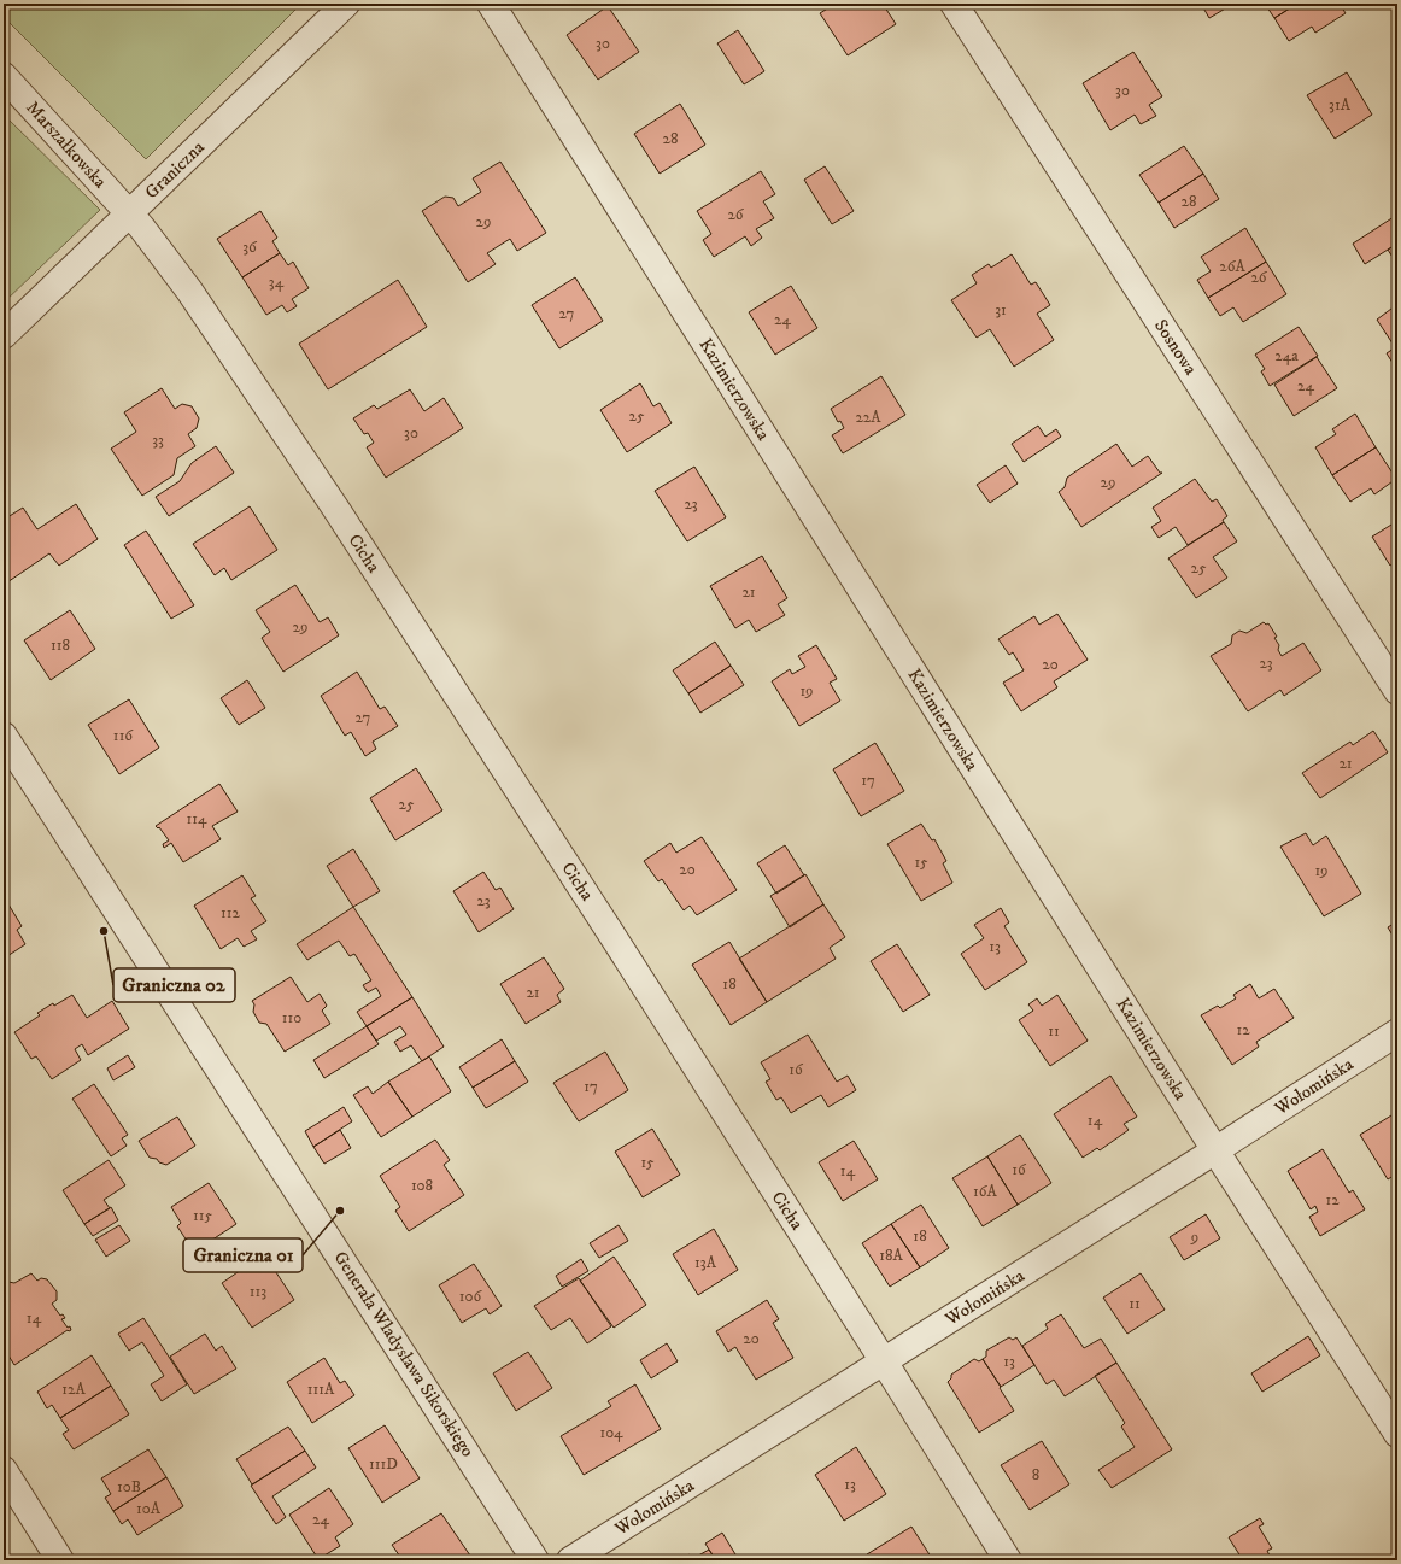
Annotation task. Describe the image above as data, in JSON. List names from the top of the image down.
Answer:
{
  "streets": {
    "street": [
      "Marszałkowska",
      "Graniczna",
      "Sosnowa",
      "Kazimierzowska",
      "Cicha",
      "Wołomińska",
      "Generała Władysława Sikorskiego"
    ]
  },
  "crossings": [
    ["Marszałkowska", "Graniczna"],
    ["Marszałkowska", "Cicha"],
    ["Graniczna", "Cicha"],
    ["Kazimierzowska", "Wołomińska"],
    ["Cicha", "Wołomińska"]
  ],
  "places": ["Graniczna 02", "Graniczna 01"],
  "house_numbers": [
    "30",
    "30",
    "31A",
    "28",
    "28",
    "26",
    "29",
    "36",
    "26A",
    "26",
    "34",
    "31",
    "27",
    "24",
    "24a",
    "24",
    "25",
    "22A",
    "30",
    "33",
    "29",
    "23",
    "25",
    "21",
    "29",
    "118",
    "23",
    "20",
    "19",
    "27",
    "116",
    "21",
    "17",
    "25",
    "114",
    "15",
    "20",
    "19",
    "23",
    "112",
    "13",
    "18",
    "21",
    "110",
    "12",
    "11",
    "16",
    "17",
    "14",
    "15",
    "16",
    "14",
    "108",
    "16A",
    "12",
    "115",
    "18",
    "9",
    "18A",
    "13A",
    "113",
    "106",
    "11",
    "14",
    "20",
    "13",
    "12A",
    "111A",
    "104",
    "111D",
    "8",
    "13",
    "10B",
    "10A",
    "24"
  ]
}
